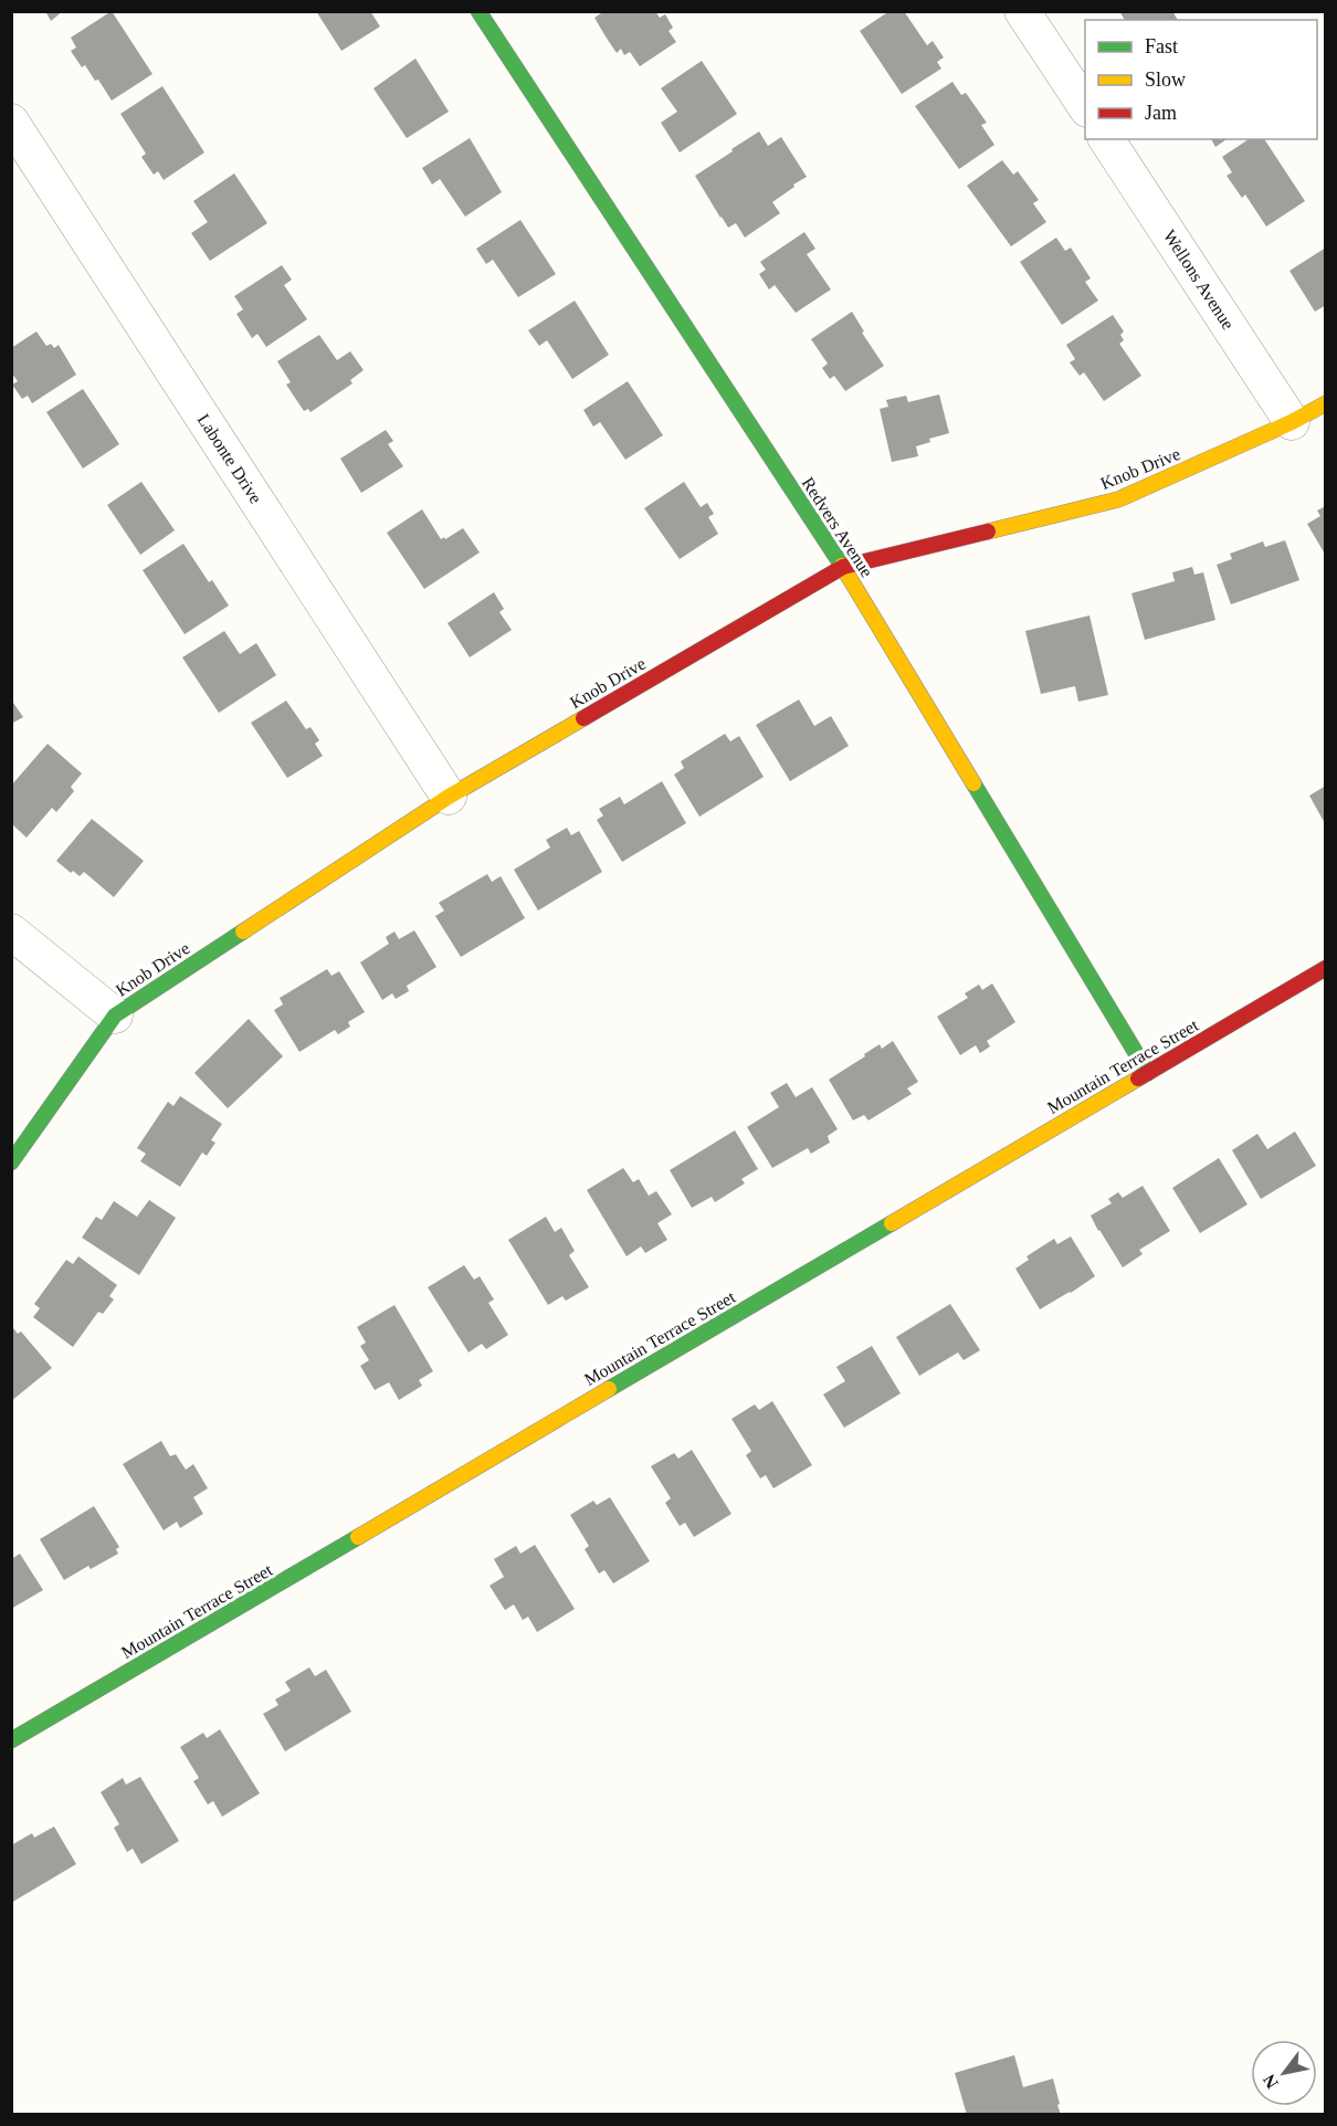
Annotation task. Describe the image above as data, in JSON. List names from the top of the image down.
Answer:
{
  "streets": {
    "street": [
      "Wellons Avenue",
      "Labonte Drive",
      "Knob Drive",
      "Redvers Avenue",
      "Mountain Terrace Street"
    ]
  },
  "crossings": [
    ["Wellons Avenue", "Knob Drive"],
    ["Labonte Drive", "Knob Drive"],
    ["Knob Drive", "Redvers Avenue"],
    ["Redvers Avenue", "Mountain Terrace Street"]
  ],
  "legend": ["Fast", "Slow", "Jam"],
  "north": "bottom left"
}
